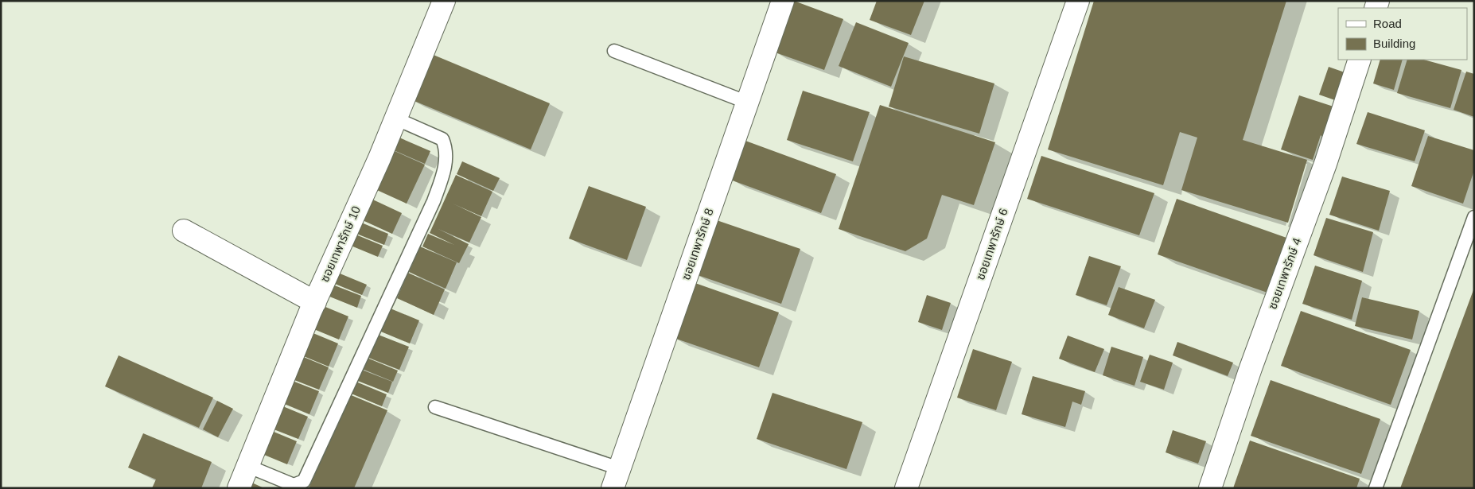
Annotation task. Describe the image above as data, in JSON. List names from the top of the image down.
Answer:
{
  "streets": {
    "street": [
      "ซอยเทพารักษ์ 10",
      "ซอยเทพารักษ์ 8",
      "ซอยเทพารักษ์ 6",
      "ซอยเทพารักษ์ 4"
    ]
  },
  "legend": ["Road", "Building"]
}
